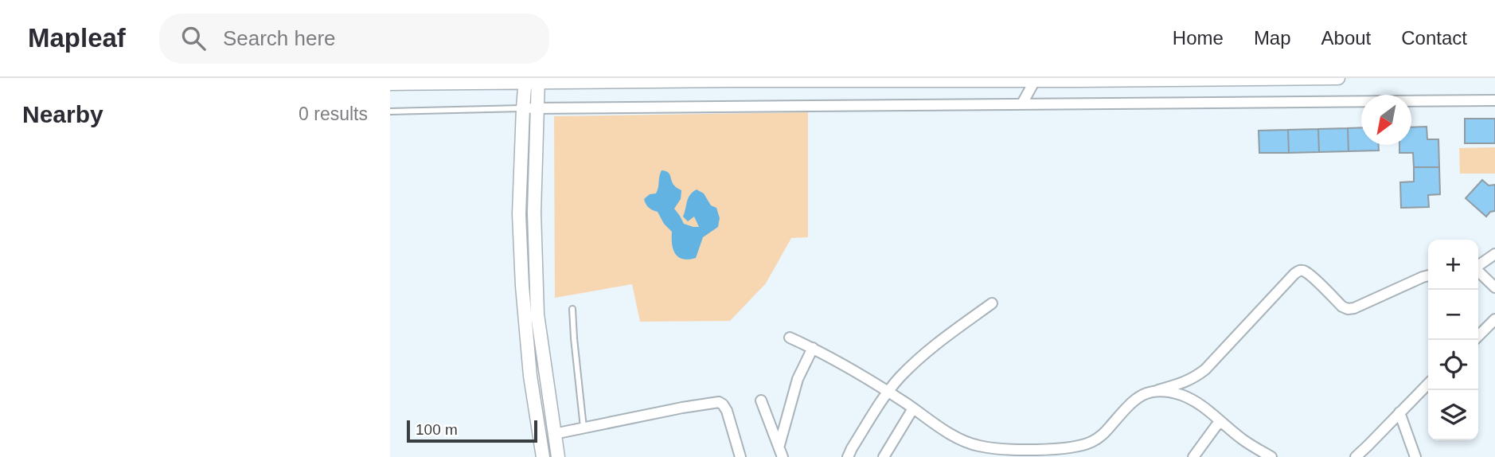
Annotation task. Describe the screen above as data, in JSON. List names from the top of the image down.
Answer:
{
  "scale_bar": "100 m",
  "north": "bottom left",
  "page": {
    "header": "Mapleaf",
    "search": "Search here",
    "nav": [
      "Home",
      "Map",
      "About",
      "Contact"
    ],
    "heading": ["Nearby", "0 results"],
    "map_buttons": ["+", "−"],
    "scale": "100 m"
  }
}
